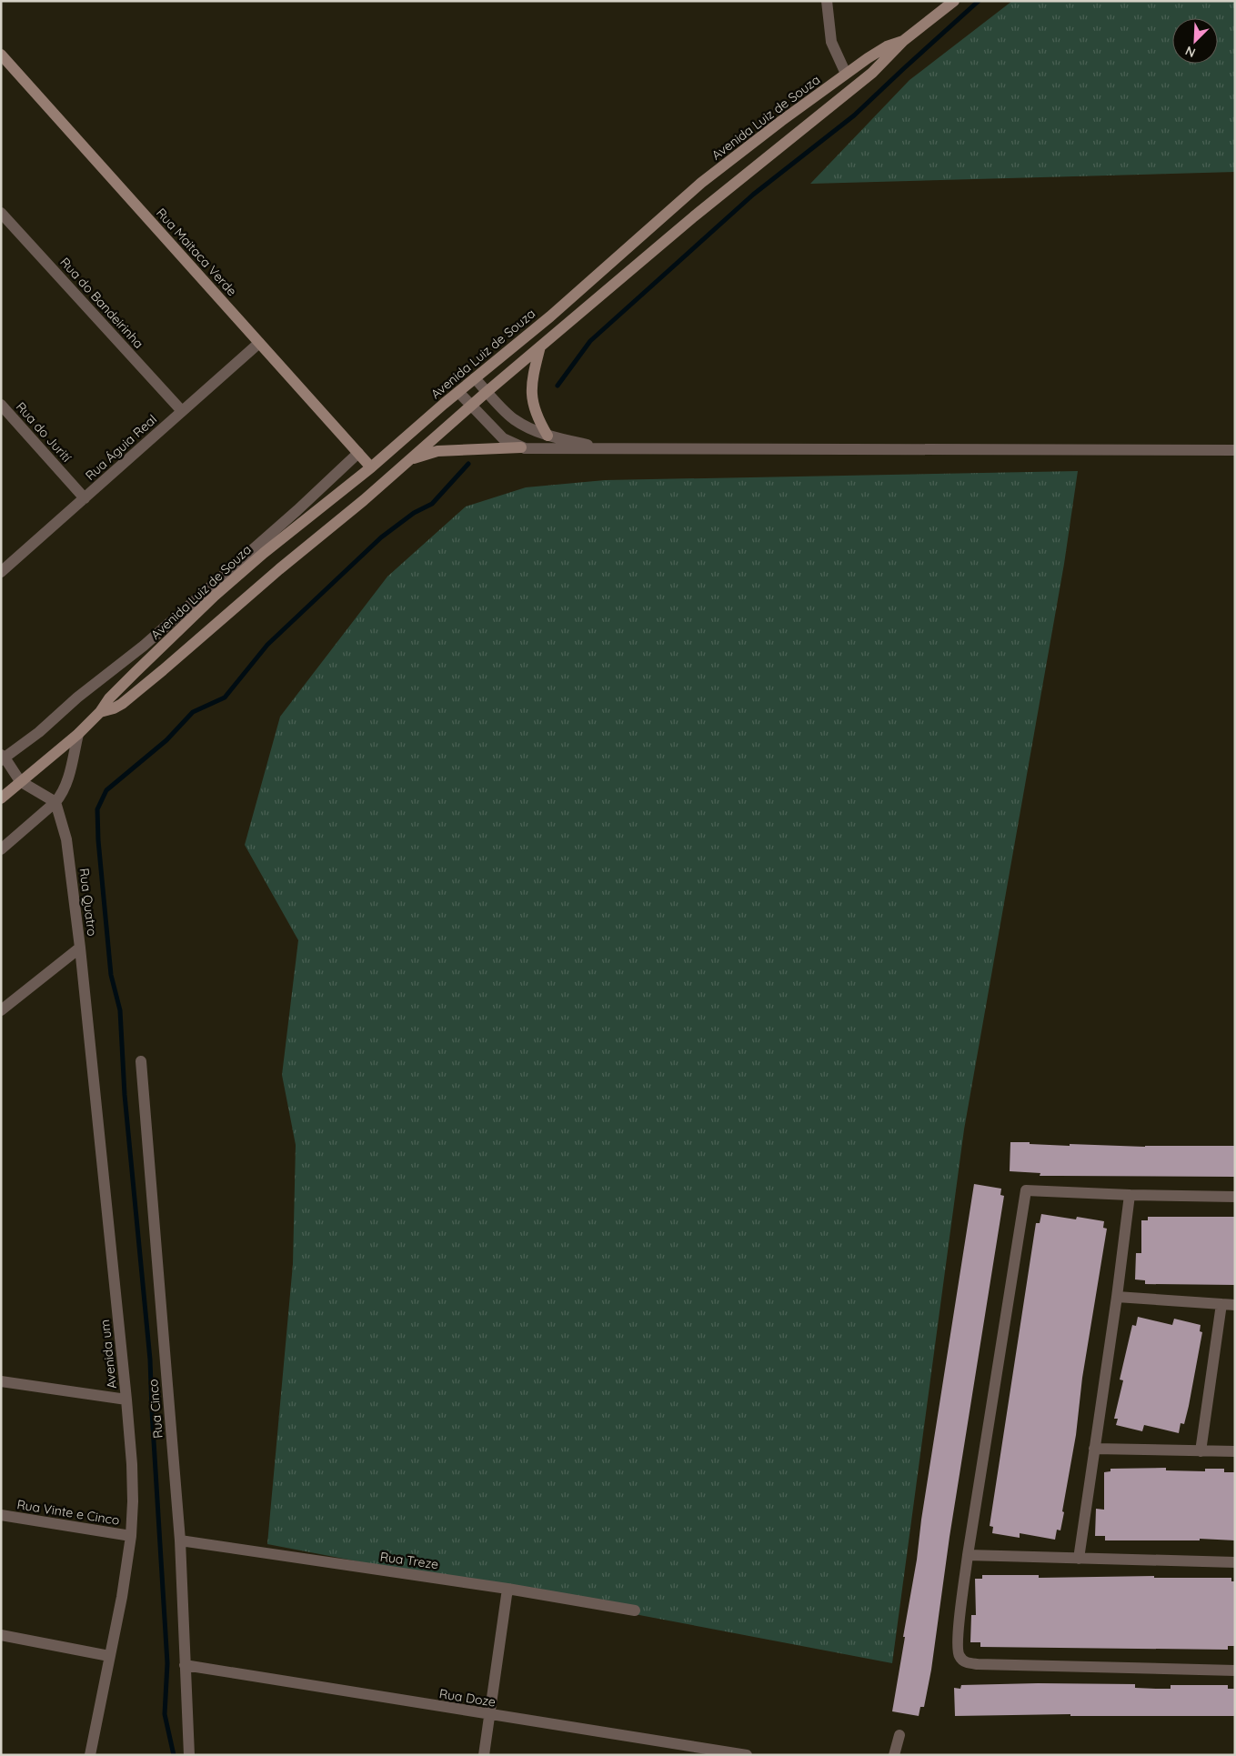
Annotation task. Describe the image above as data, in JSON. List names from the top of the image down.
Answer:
{
  "streets": {
    "main road": ["Avenida Luiz de Souza", "Rua Maitaca Verde"],
    "street": [
      "Rua do Bandeirinha",
      "Rua do Jurití",
      "Rua Águia Real",
      "Rua Quatro",
      "Avenida um",
      "Rua Cinco",
      "Rua Vinte e Cinco",
      "Rua Treze",
      "Rua Doze"
    ]
  },
  "crossings": [
    ["Avenida Luiz de Souza", "Rua Maitaca Verde"],
    ["Rua Maitaca Verde", "Rua Águia Real"],
    ["Rua do Bandeirinha", "Rua Águia Real"],
    ["Rua do Jurití", "Rua Águia Real"],
    ["Rua Quatro", "Avenida um"],
    ["Avenida um", "Rua Vinte e Cinco"],
    ["Rua Cinco", "Rua Treze"],
    ["Rua Cinco", "Rua Doze"]
  ],
  "north": "bottom left"
}
